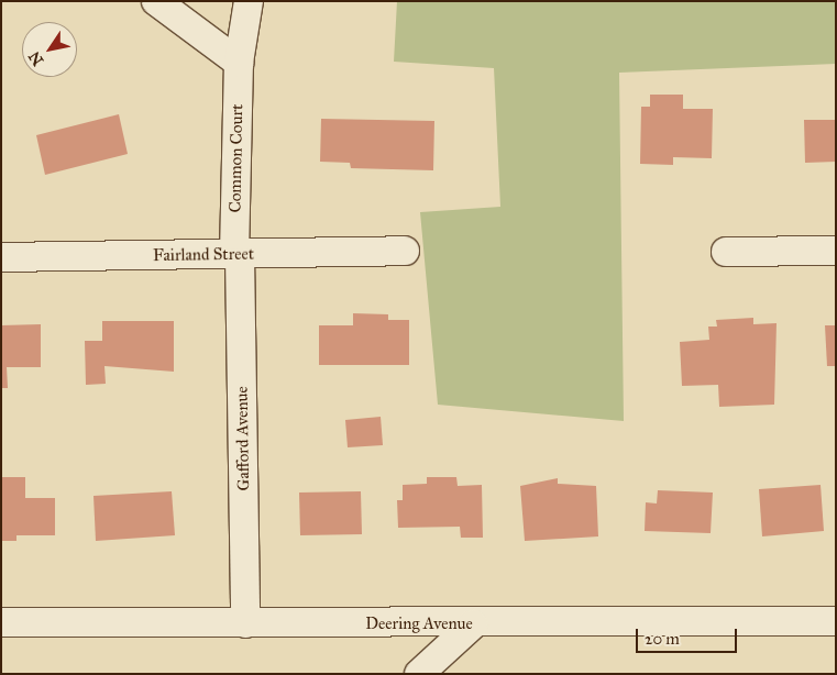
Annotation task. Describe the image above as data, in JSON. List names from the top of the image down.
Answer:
{
  "streets": {
    "street": [
      "Common Court",
      "Fairland Street",
      "Gafford Avenue",
      "Deering Avenue"
    ]
  },
  "crossings": [
    ["Common Court", "Fairland Street"],
    ["Common Court", "Gafford Avenue"],
    ["Fairland Street", "Gafford Avenue"],
    ["Gafford Avenue", "Deering Avenue"]
  ],
  "scale_bar": "20 m",
  "north": "bottom left"
}
